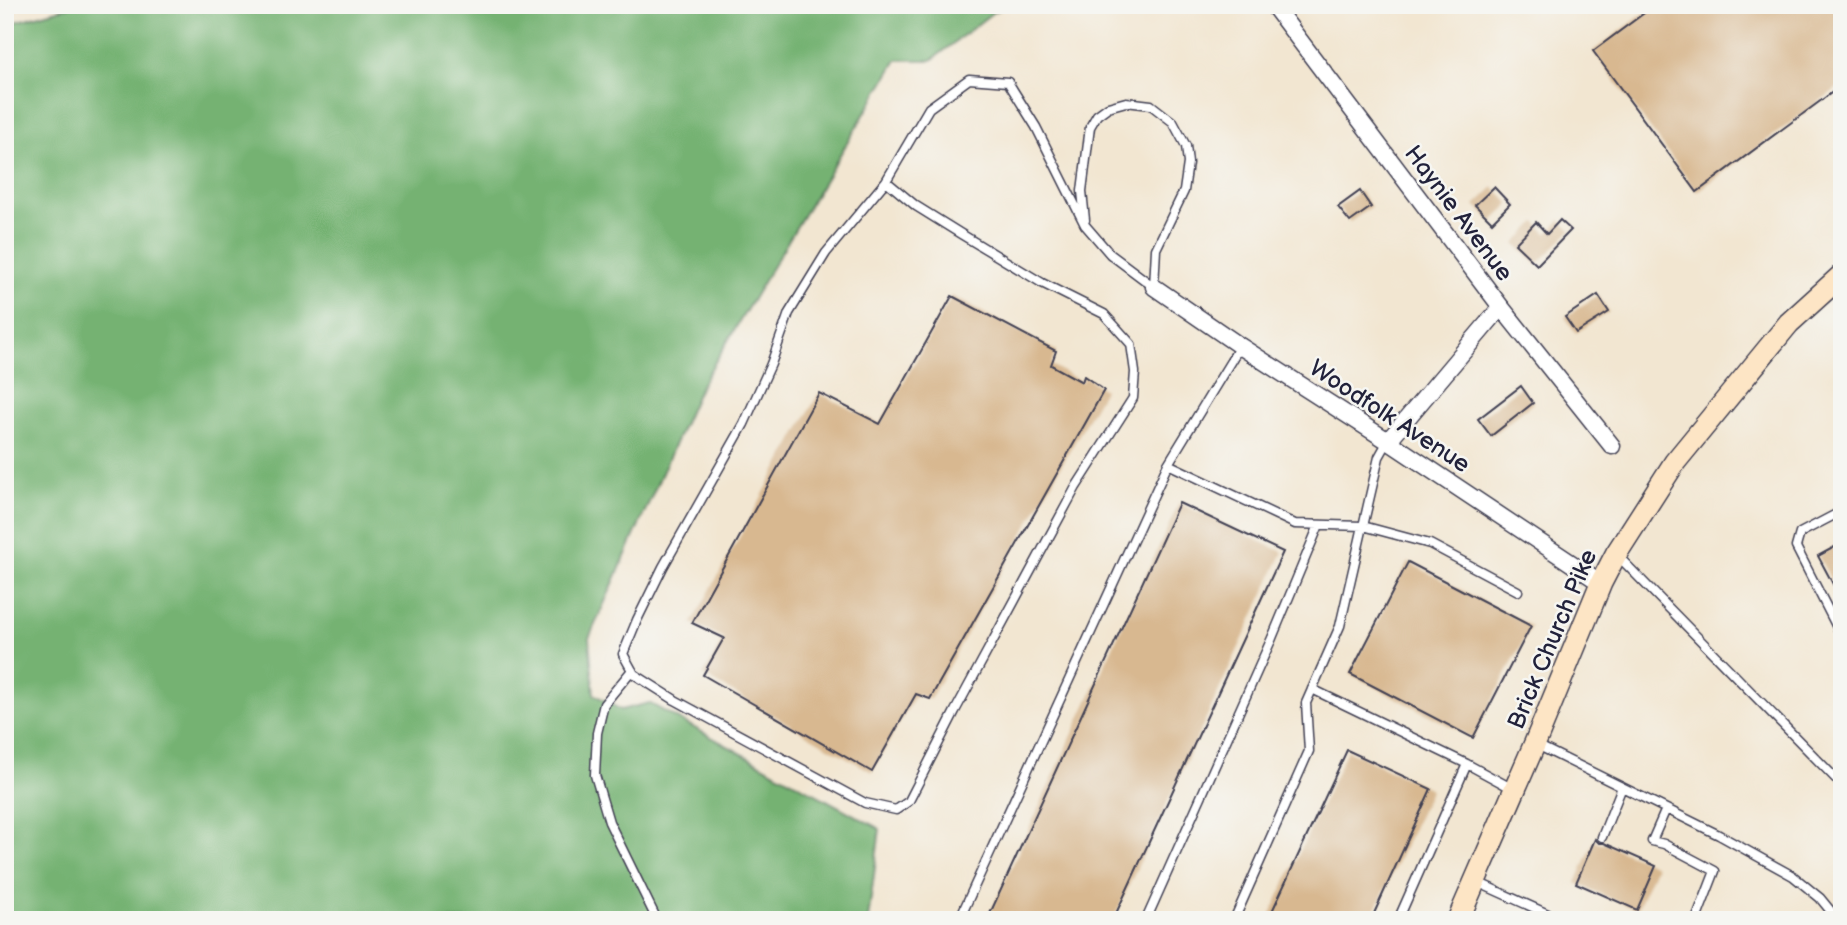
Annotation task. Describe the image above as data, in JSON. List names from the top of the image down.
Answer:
{
  "streets": {
    "main road": ["Brick Church Pike"],
    "street": ["Haynie Avenue", "Woodfolk Avenue"]
  },
  "crossings": [
    ["Woodfolk Avenue", "Brick Church Pike"]
  ]
}
